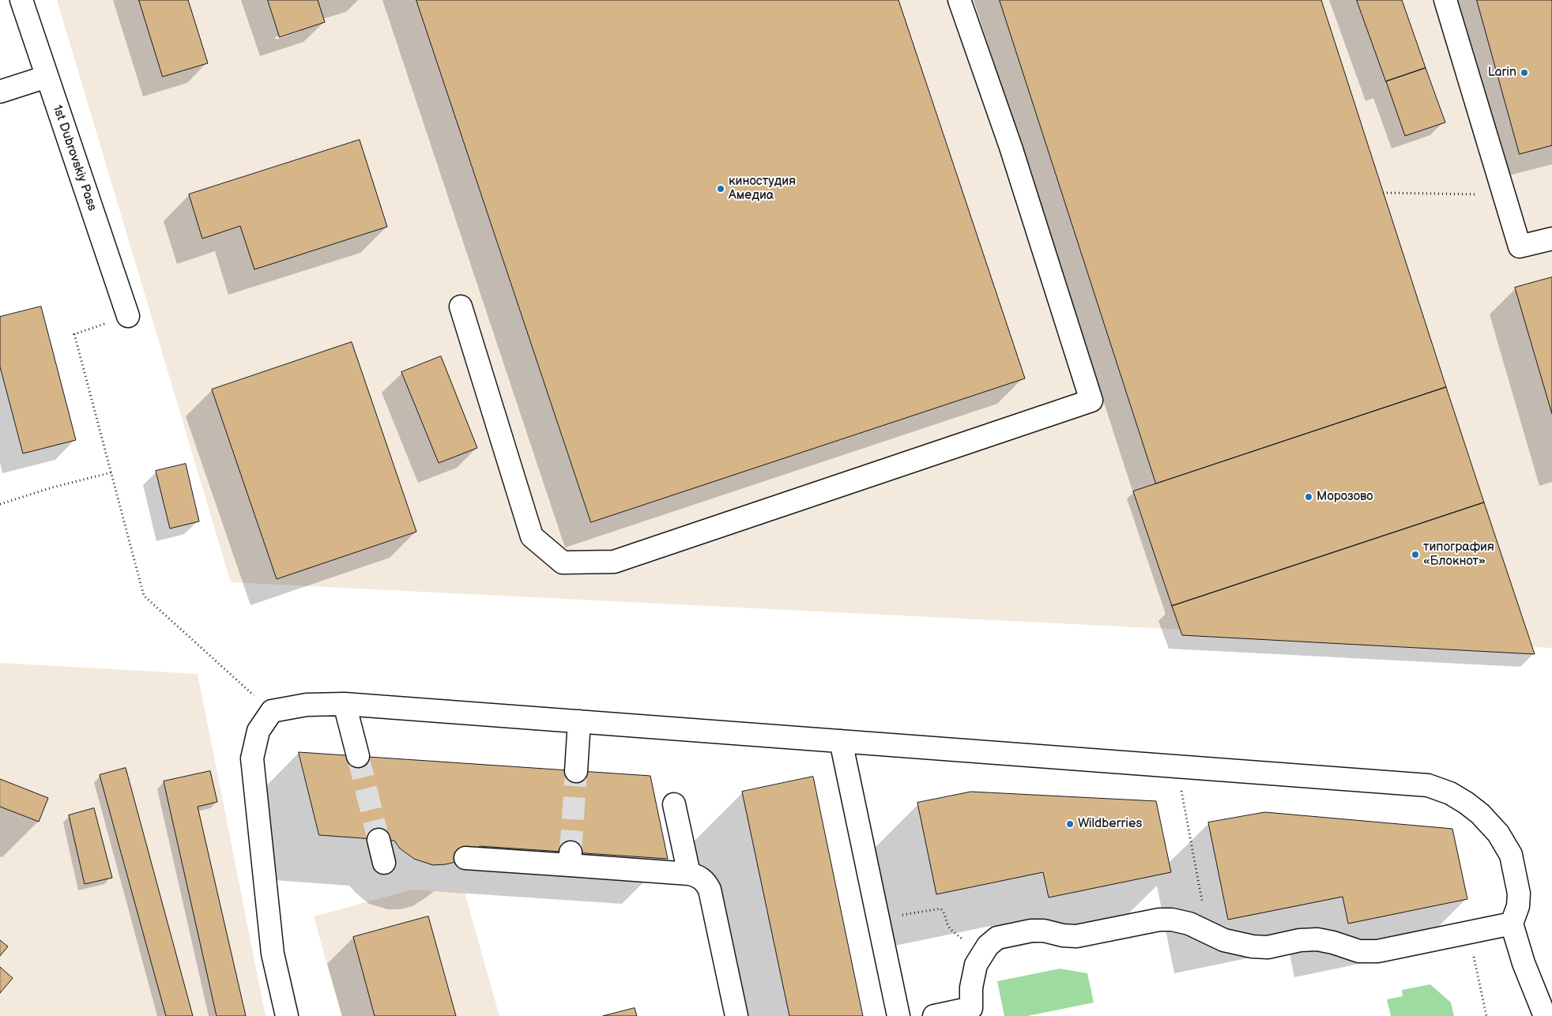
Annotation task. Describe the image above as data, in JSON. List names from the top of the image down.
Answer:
{
  "streets": {
    "street": ["1st Dubrovskiy Pass"]
  },
  "places": [
    "Larin",
    "киностудия Амедиа",
    "Морозово",
    "типография «Блокнот»",
    "Wildberries"
  ]
}
